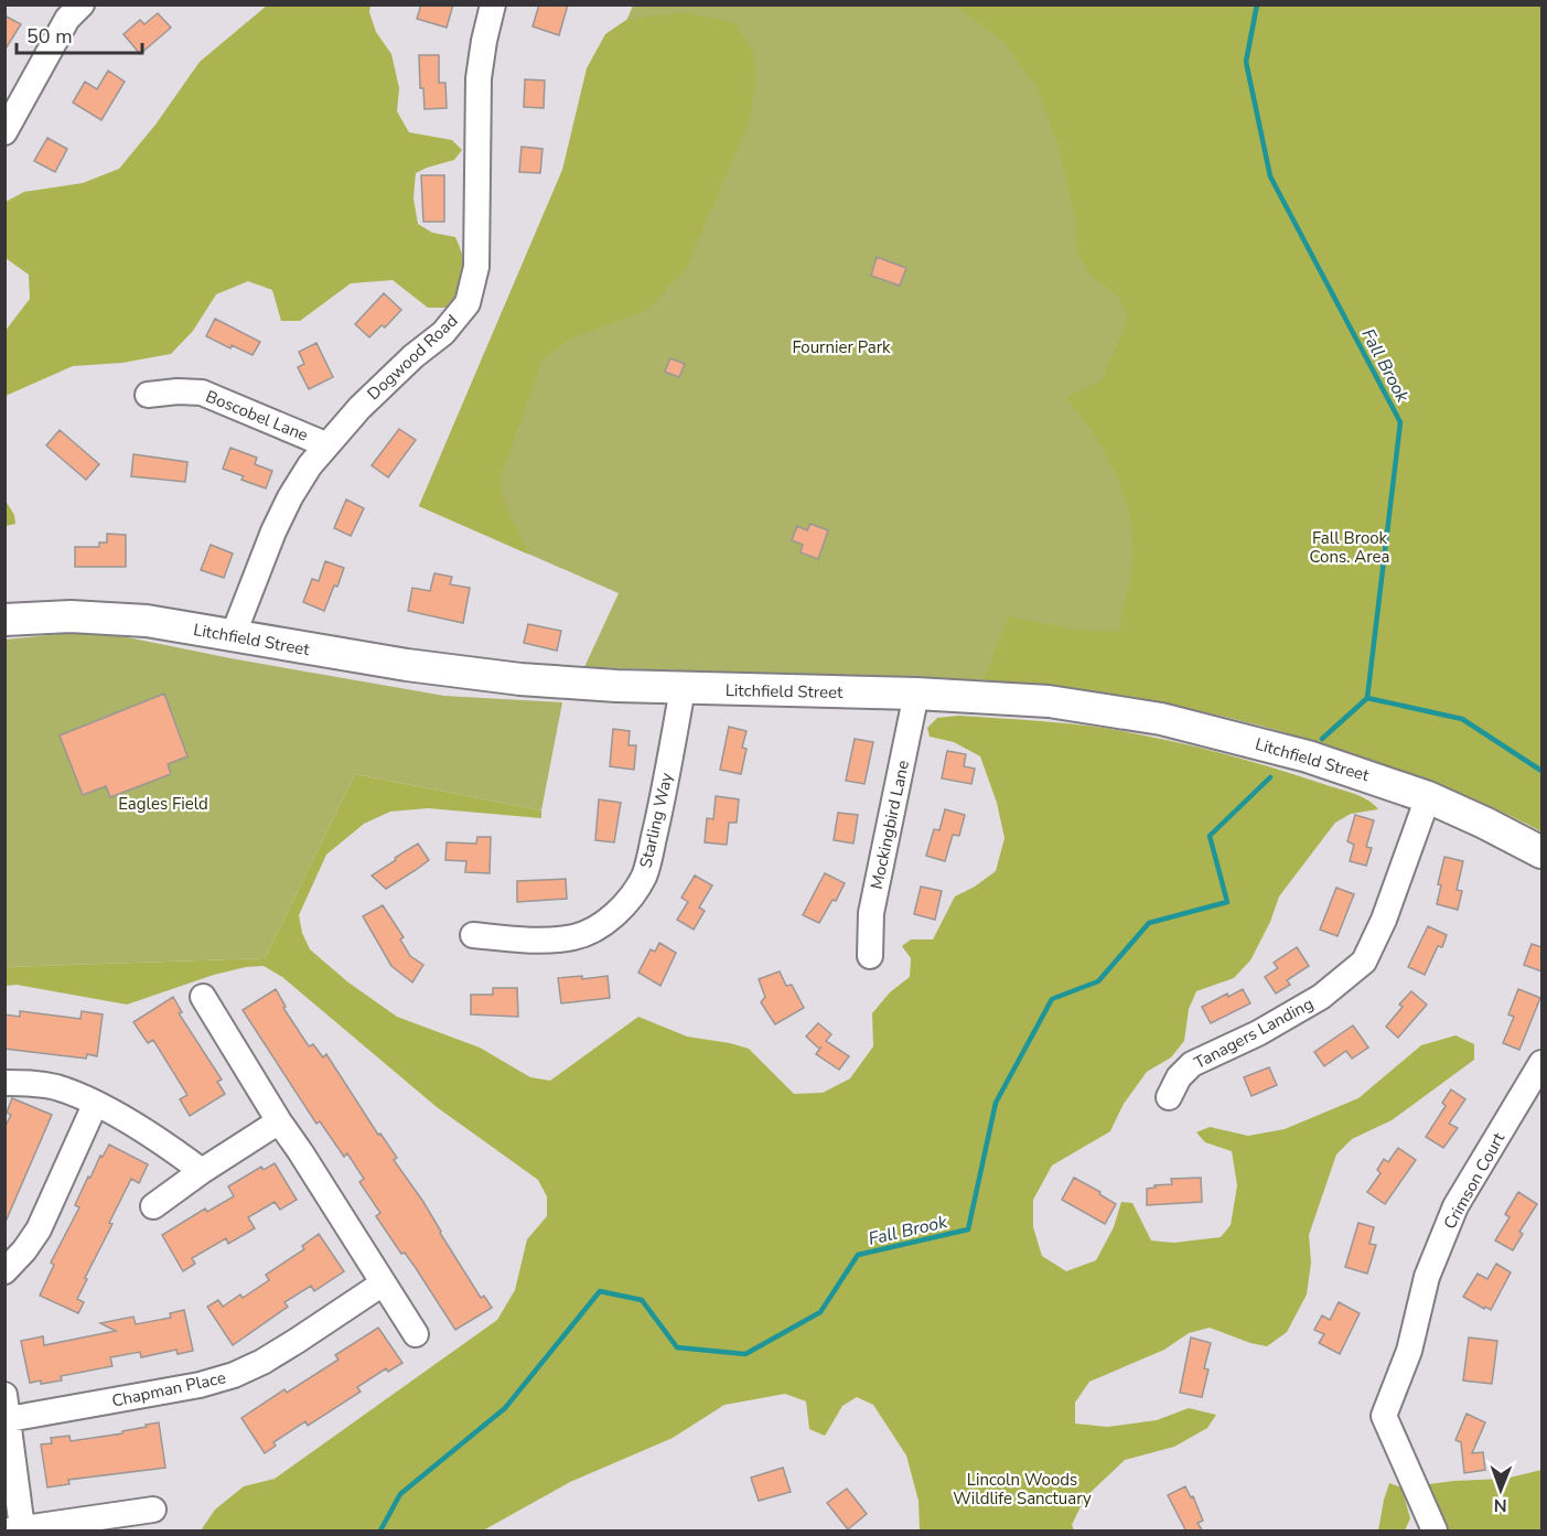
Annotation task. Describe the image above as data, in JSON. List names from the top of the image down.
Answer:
{
  "streets": {
    "main road": ["Litchfield Street"],
    "street": [
      "Dogwood Road",
      "Boscobel Lane",
      "Starling Way",
      "Mockingbird Lane",
      "Tanagers Landing",
      "Crimson Court",
      "Chapman Place"
    ]
  },
  "crossings": [
    ["Dogwood Road", "Boscobel Lane"],
    ["Dogwood Road", "Litchfield Street"],
    ["Litchfield Street", "Starling Way"],
    ["Litchfield Street", "Mockingbird Lane"],
    ["Litchfield Street", "Tanagers Landing"]
  ],
  "water": ["Fall Brook"],
  "parks": [
    "Fournier Park",
    "Fall Brook Cons. Area",
    "Eagles Field",
    "Lincoln Woods Wildlife Sanctuary"
  ],
  "scale_bar": "50 m",
  "north": "bottom"
}
